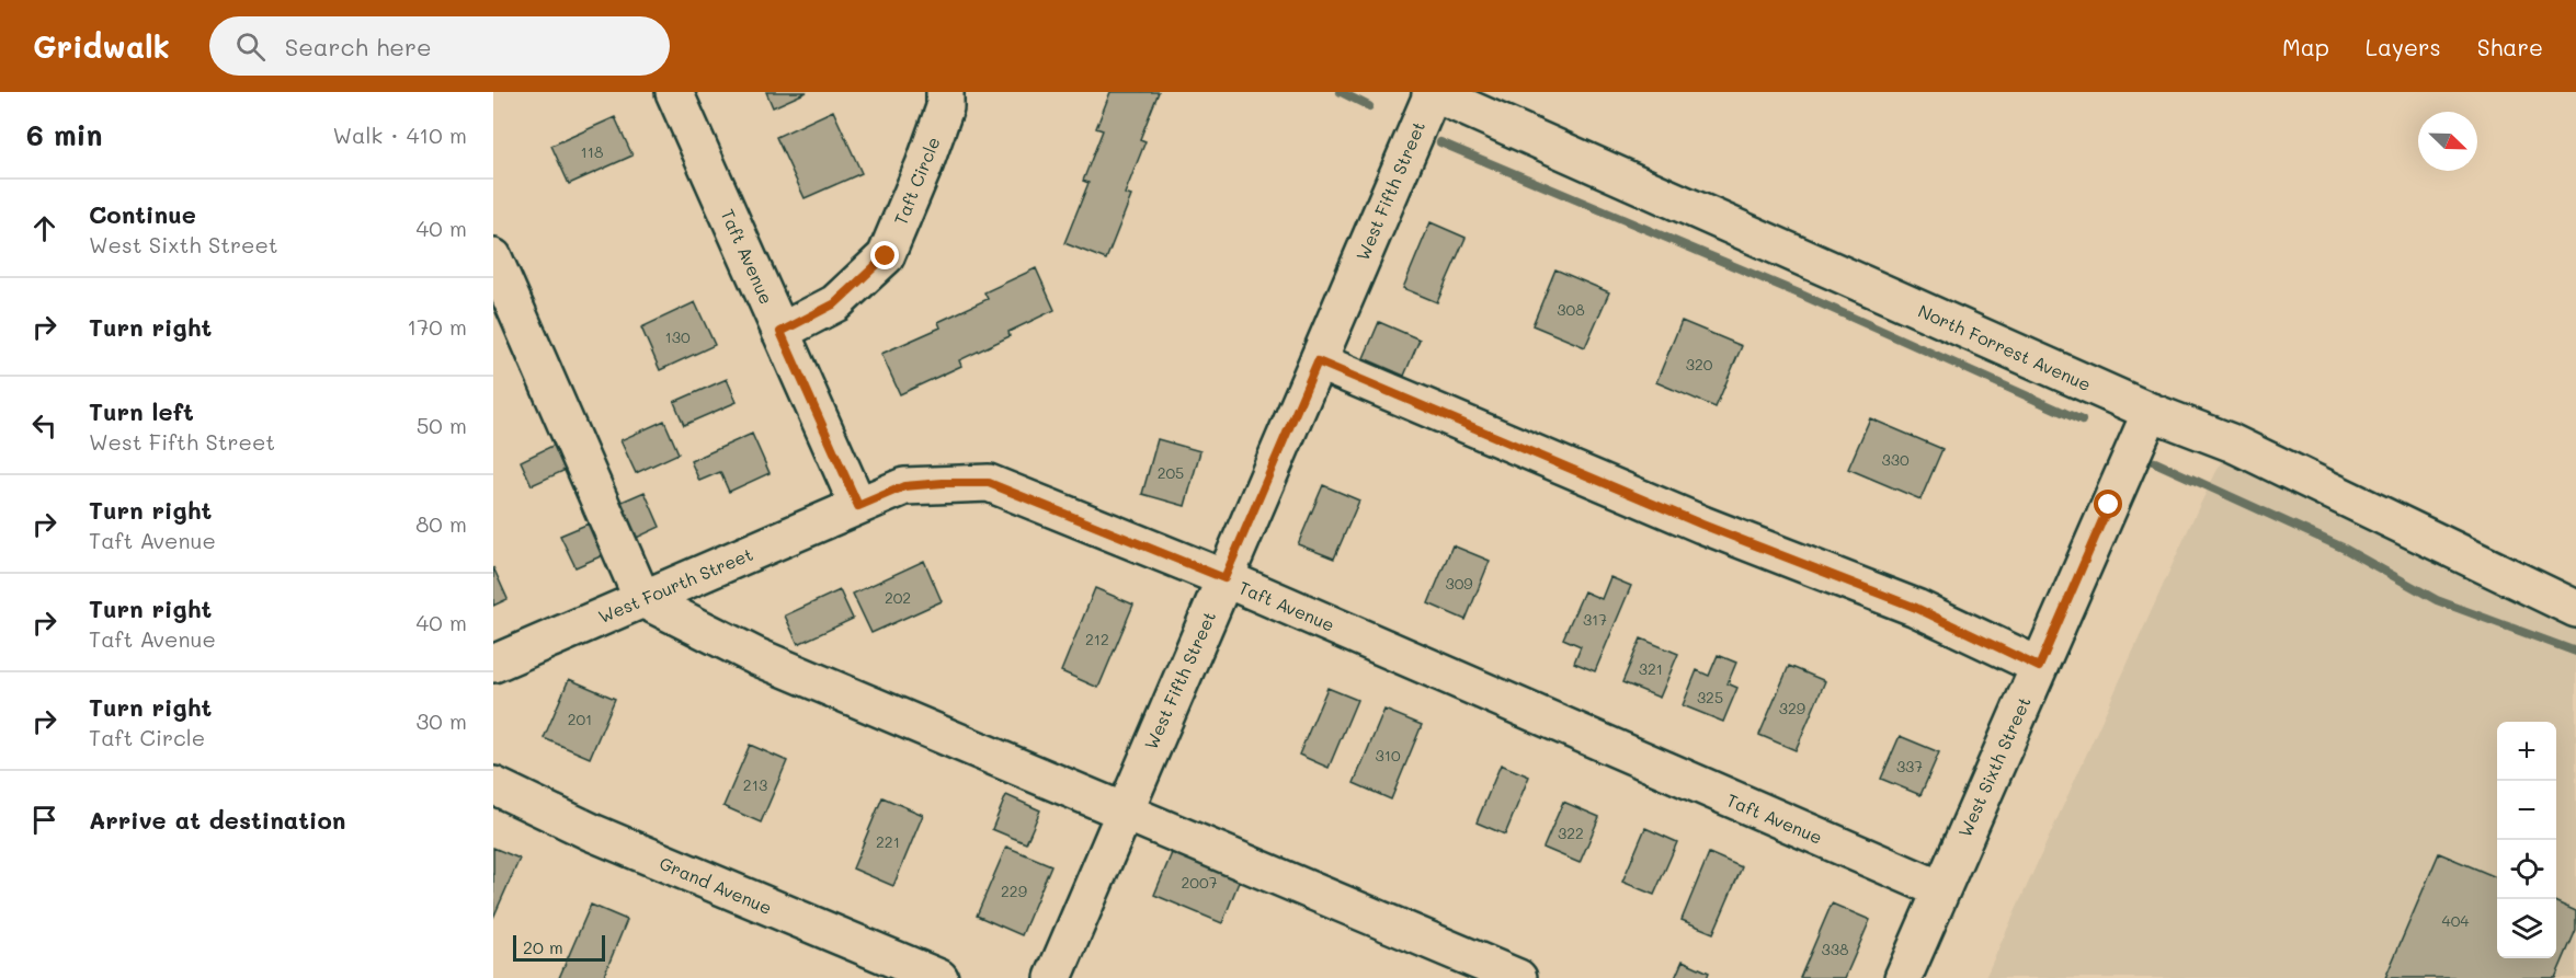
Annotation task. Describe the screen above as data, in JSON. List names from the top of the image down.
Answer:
{
  "streets": {
    "street": [
      "Taft Circle",
      "West Fifth Street",
      "Taft Avenue",
      "North Forrest Avenue",
      "West Fourth Street",
      "West Sixth Street",
      "Grand Avenue"
    ]
  },
  "crossings": [
    ["Taft Circle", "Taft Avenue"],
    ["West Fifth Street", "Taft Avenue"],
    ["West Fifth Street", "North Forrest Avenue"],
    ["Taft Avenue", "West Fourth Street"],
    ["Taft Avenue", "West Sixth Street"],
    ["North Forrest Avenue", "West Sixth Street"]
  ],
  "house_numbers": [
    "118",
    "308",
    "130",
    "320",
    "330",
    "205",
    "309",
    "202",
    "317",
    "212",
    "321",
    "325",
    "329",
    "201",
    "310",
    "337",
    "213",
    "322",
    "221",
    "2007",
    "229",
    "404",
    "338"
  ],
  "scale_bar": "20 m",
  "north": "bottom right",
  "page": {
    "header": "Gridwalk",
    "search": "Search here",
    "nav": ["Map", "Layers", "Share"],
    "heading": ["6 min", "Walk · 410 m"],
    "list": [
      ["Continue", "West Sixth Street", "40 m"],
      ["Turn right", "170 m"],
      ["Turn left", "West Fifth Street", "50 m"],
      ["Turn right", "Taft Avenue", "80 m"],
      ["Turn right", "Taft Avenue", "40 m"],
      ["Turn right", "Taft Circle", "30 m"],
      "Arrive at destination"
    ],
    "map_buttons": ["+", "−"],
    "scale": "20 m"
  }
}
